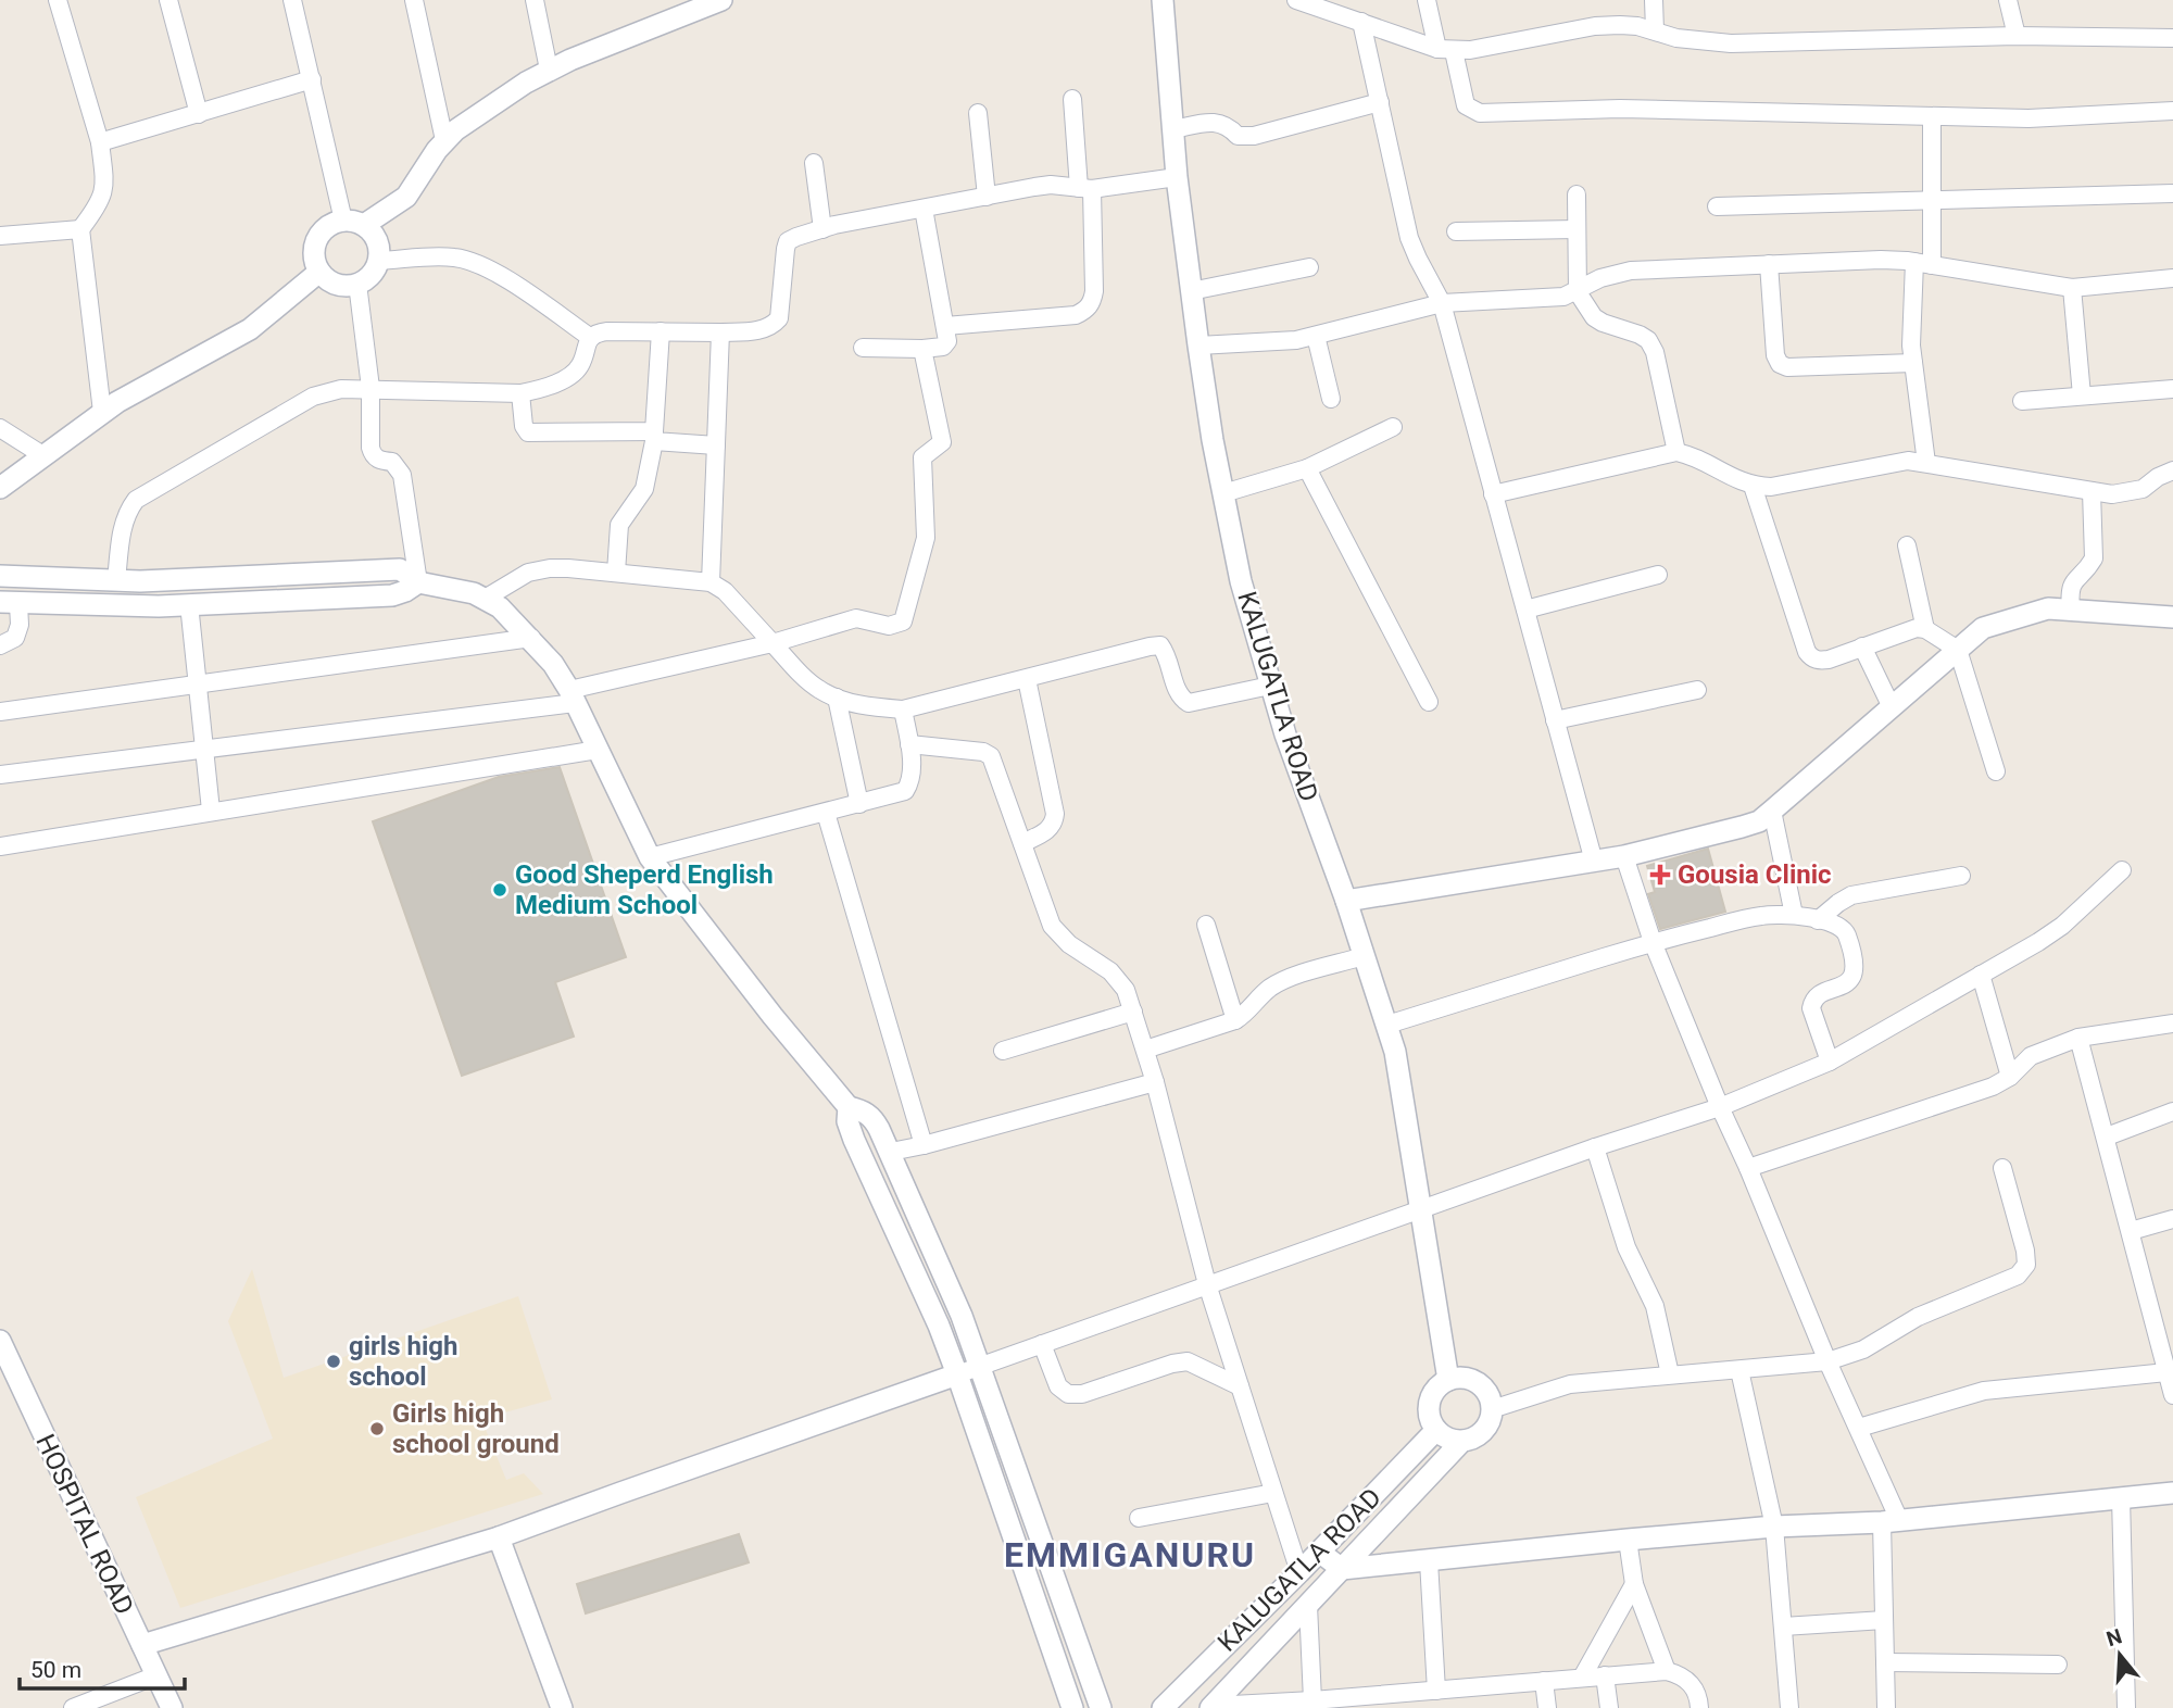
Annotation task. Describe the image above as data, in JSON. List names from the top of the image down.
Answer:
{
  "streets": {
    "street": ["KALUGATLA ROAD", "HOSPITAL ROAD"]
  },
  "districts": ["EMMIGANURU"],
  "places": {
    "health": ["Gousia Clinic"],
    "other": ["Good Sheperd English Medium School", "girls high school", "Girls high school ground"]
  },
  "scale_bar": "50 m",
  "north": "top"
}
